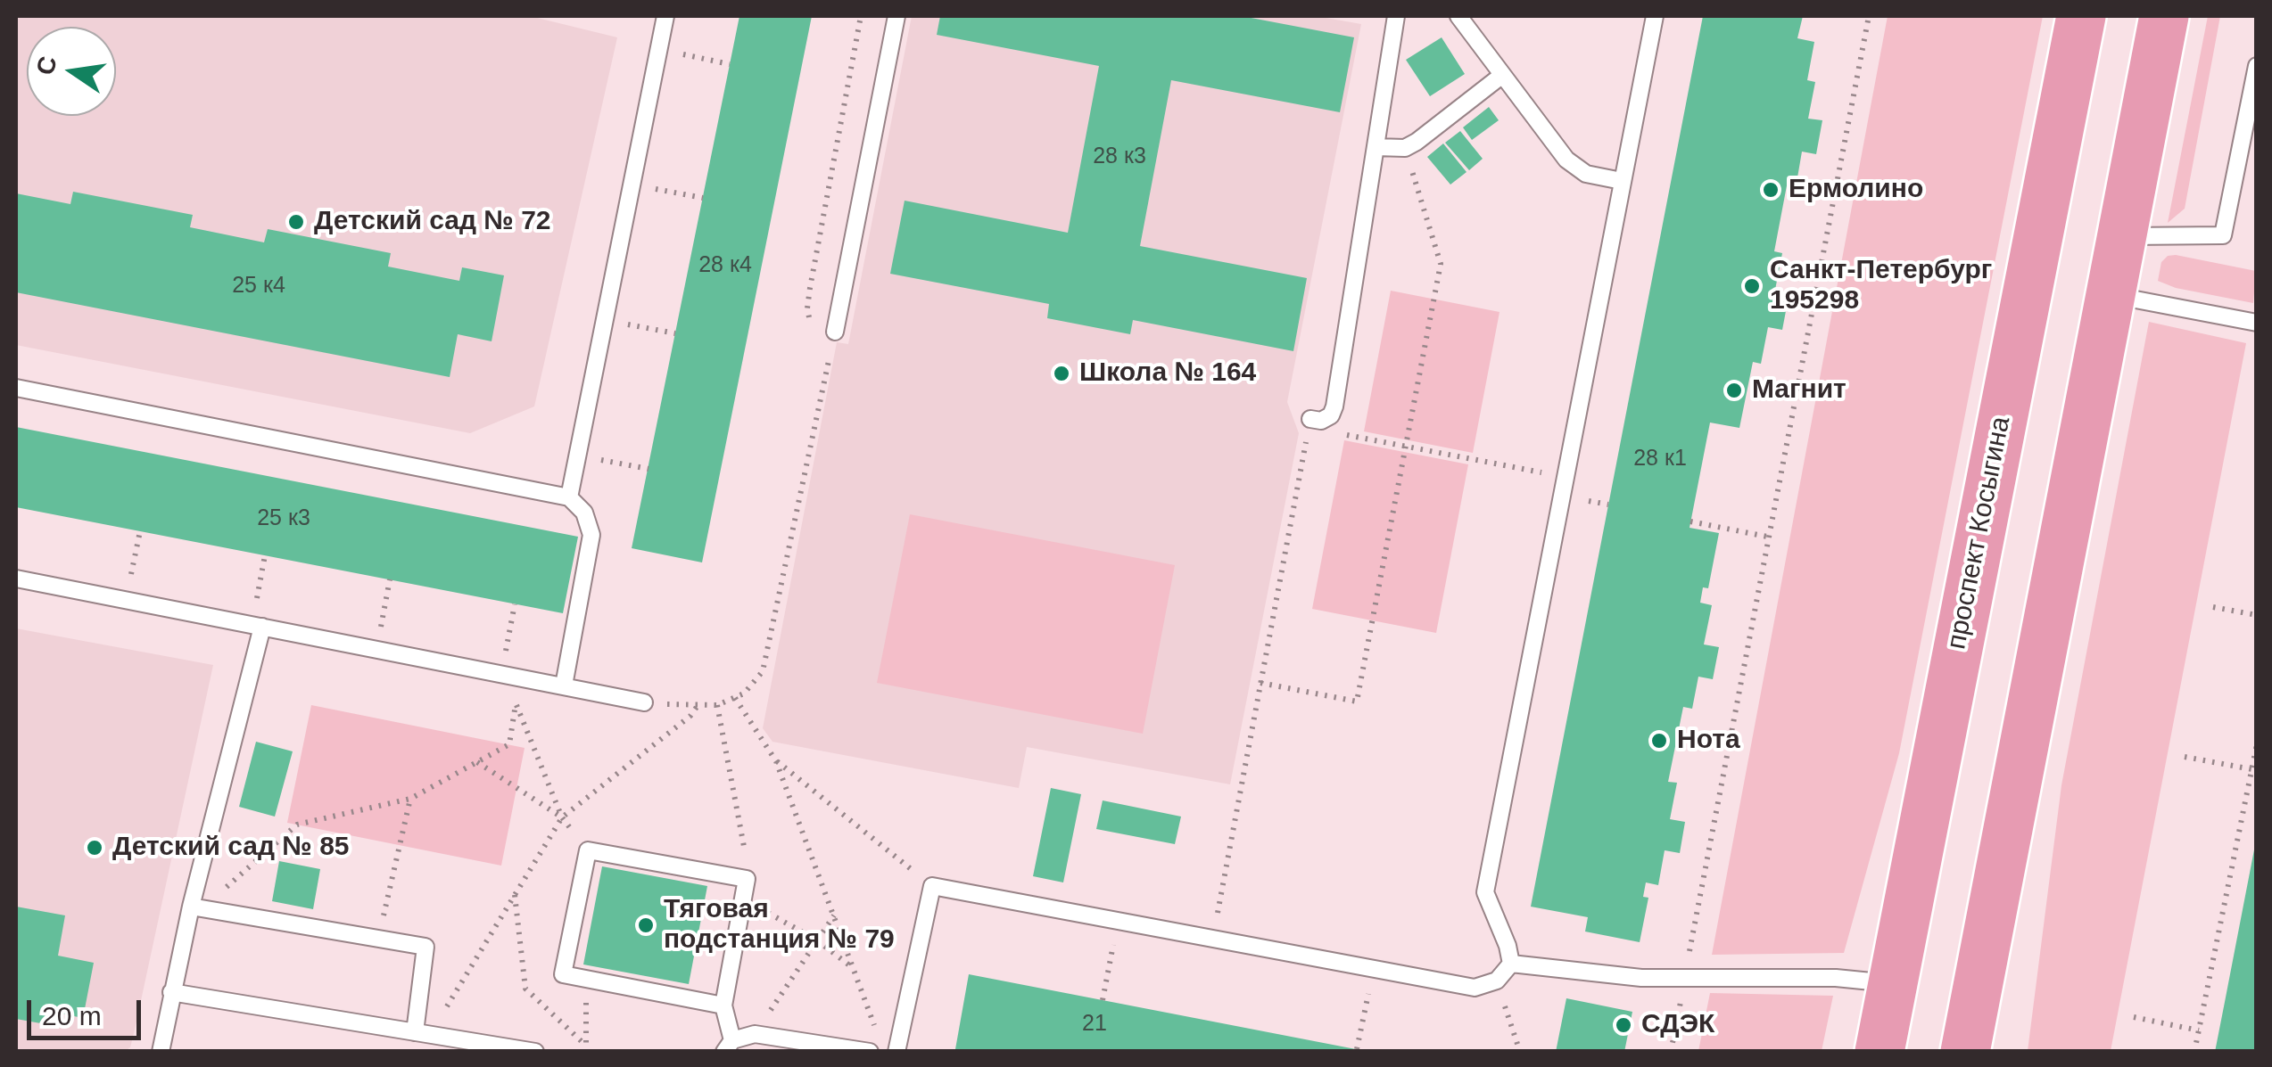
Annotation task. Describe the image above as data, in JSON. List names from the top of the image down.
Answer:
{
  "streets": {
    "main road": ["проспект Косыгина"]
  },
  "places": [
    "Ермолино",
    "Детский сад № 72",
    "Санкт-Петербург 195298",
    "Школа № 164",
    "Магнит",
    "Нота",
    "Детский сад № 85",
    "Тяговая подстанция № 79",
    "СДЭК"
  ],
  "house_numbers": [
    "28 к3",
    "28 к4",
    "25 к4",
    "28 к1",
    "25 к3",
    "21"
  ],
  "scale_bar": "20 m",
  "north": "left"
}
